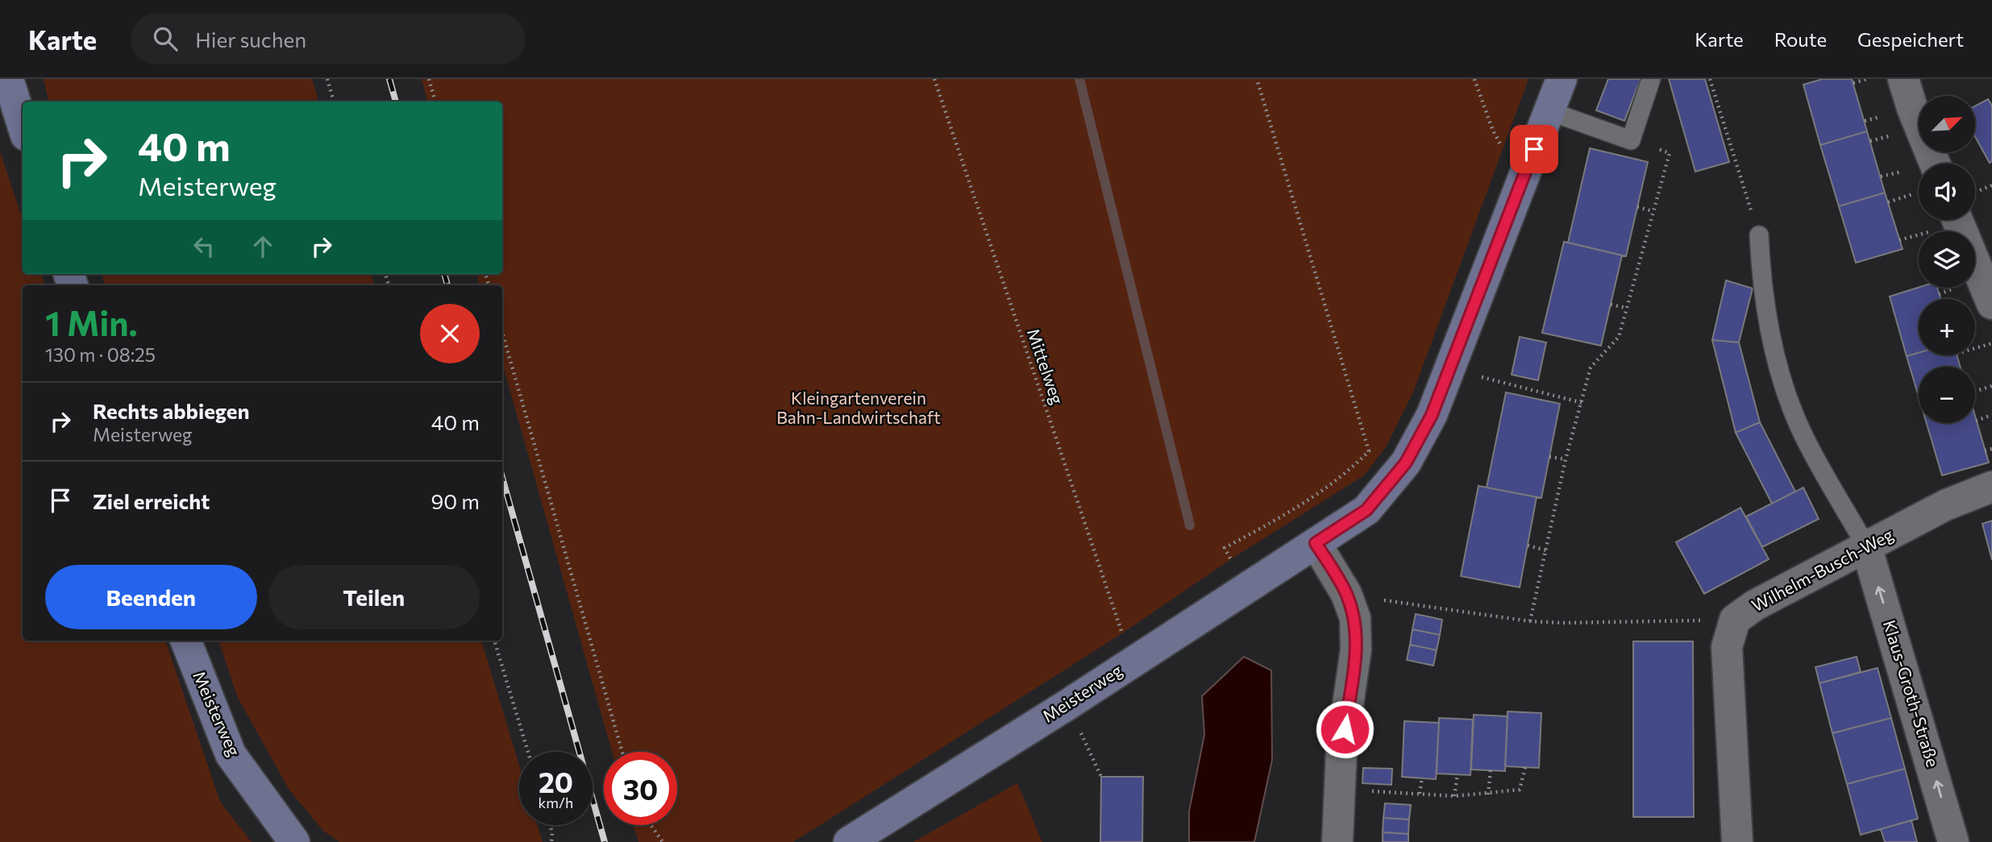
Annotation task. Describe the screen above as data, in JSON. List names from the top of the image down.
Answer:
{
  "streets": {
    "street": ["Wilhelm-Busch-Weg", "Meisterweg", "Klaus-Groth-Straße"],
    "path": ["Mittelweg"]
  },
  "crossings": [
    ["Mittelweg", "Meisterweg"],
    ["Wilhelm-Busch-Weg", "Klaus-Groth-Straße"]
  ],
  "one_way": ["Klaus-Groth-Straße"],
  "parks": ["Kleingartenverein Bahn-Landwirtschaft"],
  "north": "top right",
  "page": {
    "header": "Karte",
    "search": "Hier suchen",
    "nav": ["Karte", "Route", "Gespeichert"],
    "map_buttons": ["+", "−"],
    "turn": ["40 m", "Meisterweg"],
    "heading": ["1 Min.", "130 m · 08:25"],
    "list": [
      {
        "name": "Rechts abbiegen",
        "note": "Meisterweg",
        "value": "40 m"
      },
      {
        "name": "Ziel erreicht",
        "value": "90 m"
      }
    ],
    "buttons": ["Beenden", "Teilen"],
    "speed": "20 km/h",
    "limit": "30"
  }
}
